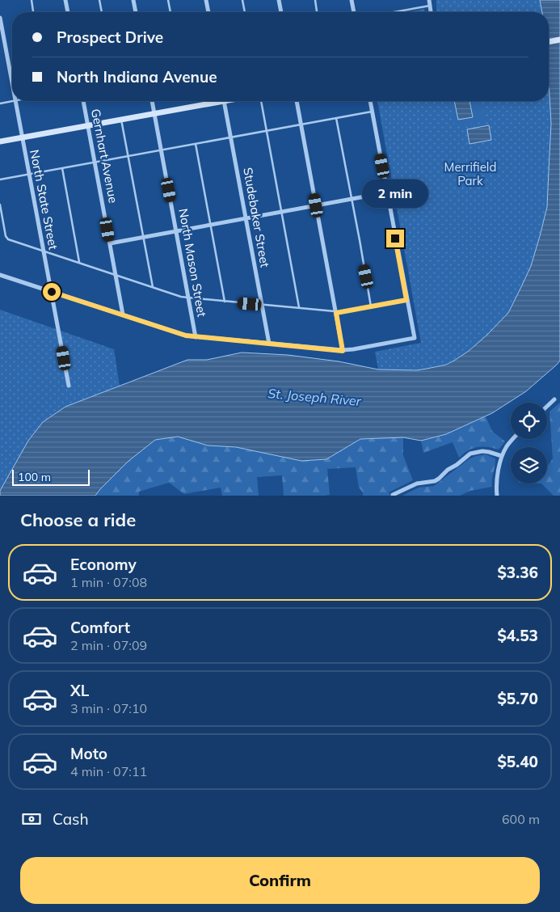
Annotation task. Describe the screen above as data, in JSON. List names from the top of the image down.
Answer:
{
  "streets": {
    "street": [
      "Gernhart Avenue",
      "North State Street",
      "Studebaker Street",
      "North Mason Street"
    ]
  },
  "water": ["St. Joseph River"],
  "parks": ["Merrifield Park"],
  "scale_bar": "100 m",
  "page": {
    "banner": ["Prospect Drive", "North Indiana Avenue"],
    "bubble": "2 min",
    "scale": "100 m",
    "heading": "Choose a ride",
    "list": [
      {
        "name": "Economy",
        "note": "1 min · 07:08",
        "value": "$3.36"
      },
      {
        "name": "Comfort",
        "note": "2 min · 07:09",
        "value": "$4.53"
      },
      {
        "name": "XL",
        "note": "3 min · 07:10",
        "value": "$5.70"
      },
      {
        "name": "Moto",
        "note": "4 min · 07:11",
        "value": "$5.40"
      }
    ],
    "pay": ["Cash", "600 m"],
    "buttons": "Confirm"
  }
}
